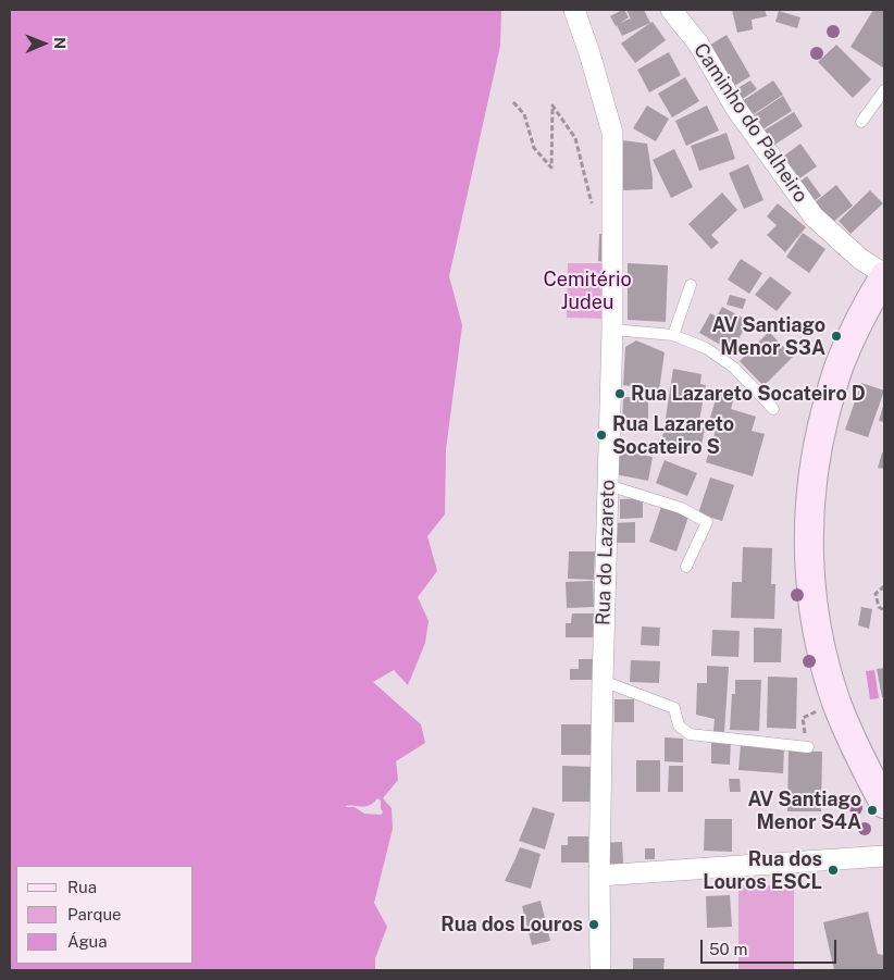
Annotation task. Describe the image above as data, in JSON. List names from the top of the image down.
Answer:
{
  "streets": {
    "street": ["Caminho do Palheiro", "Rua do Lazareto"]
  },
  "parks": ["Cemitério Judeu"],
  "places": [
    "AV Santiago Menor S3A",
    "Rua Lazareto Socateiro D",
    "Rua Lazareto Socateiro S",
    "AV Santiago Menor S4A",
    "Rua dos Louros ESCL",
    "Rua dos Louros"
  ],
  "legend": ["Rua", "Parque", "Água"],
  "scale_bar": "50 m",
  "north": "right"
}
